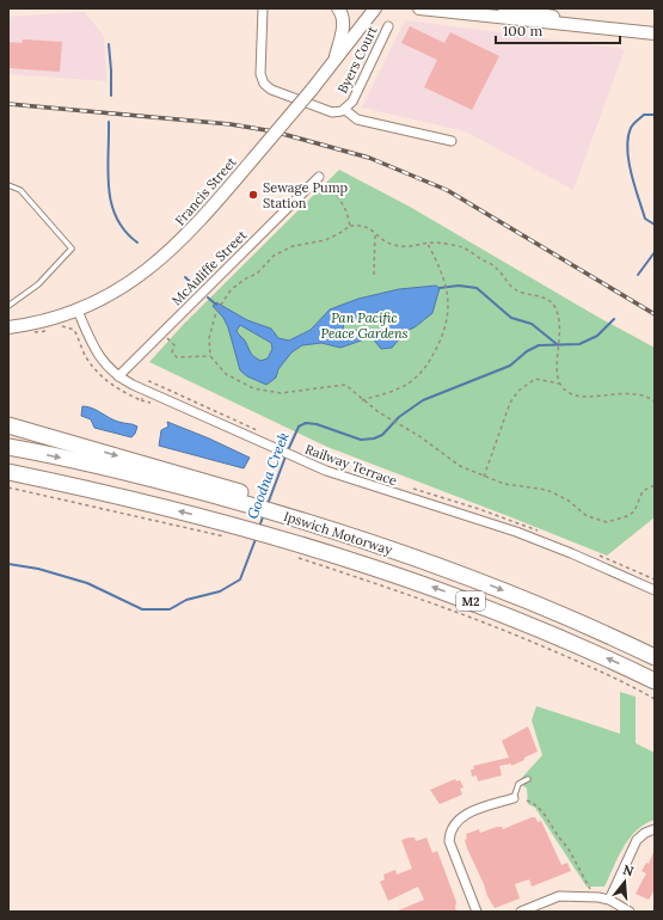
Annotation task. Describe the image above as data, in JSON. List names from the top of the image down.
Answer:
{
  "streets": {
    "highway": ["Ipswich Motorway", "M2"],
    "main road": ["Francis Street"],
    "street": ["Byers Court", "McAuliffe Street", "Railway Terrace"]
  },
  "crossings": [
    ["Francis Street", "Railway Terrace"],
    ["McAuliffe Street", "Railway Terrace"]
  ],
  "water": ["Goodna Creek"],
  "parks": ["Pan Pacific Peace Gardens"],
  "places": ["Sewage Pump Station"],
  "scale_bar": "100 m",
  "north": "top"
}
